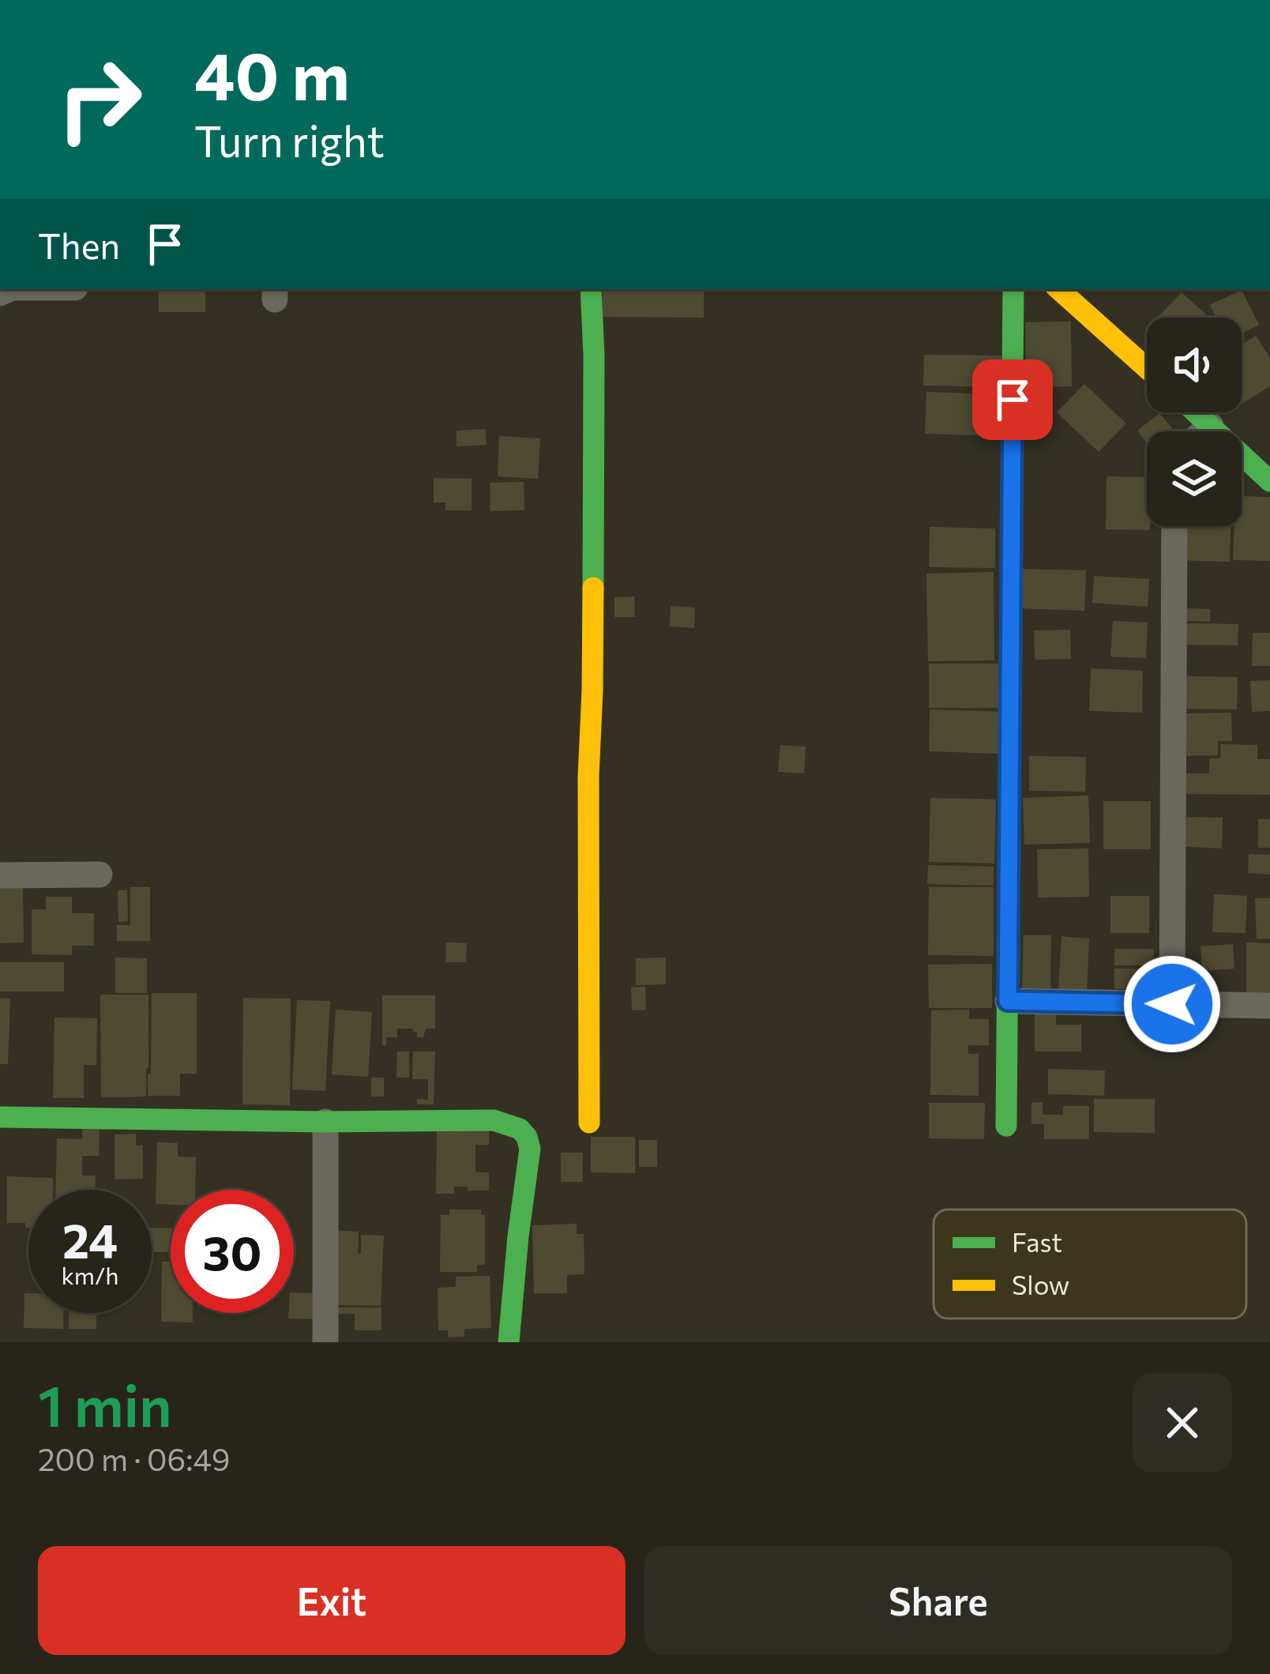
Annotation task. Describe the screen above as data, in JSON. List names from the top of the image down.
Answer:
{
  "legend": ["Fast", "Slow"],
  "page": {
    "turn": ["40 m", "Turn right"],
    "then": "Then",
    "speed": "24 km/h",
    "limit": "30",
    "heading": ["1 min", "200 m · 06:49"],
    "buttons": ["Exit", "Share"]
  }
}
